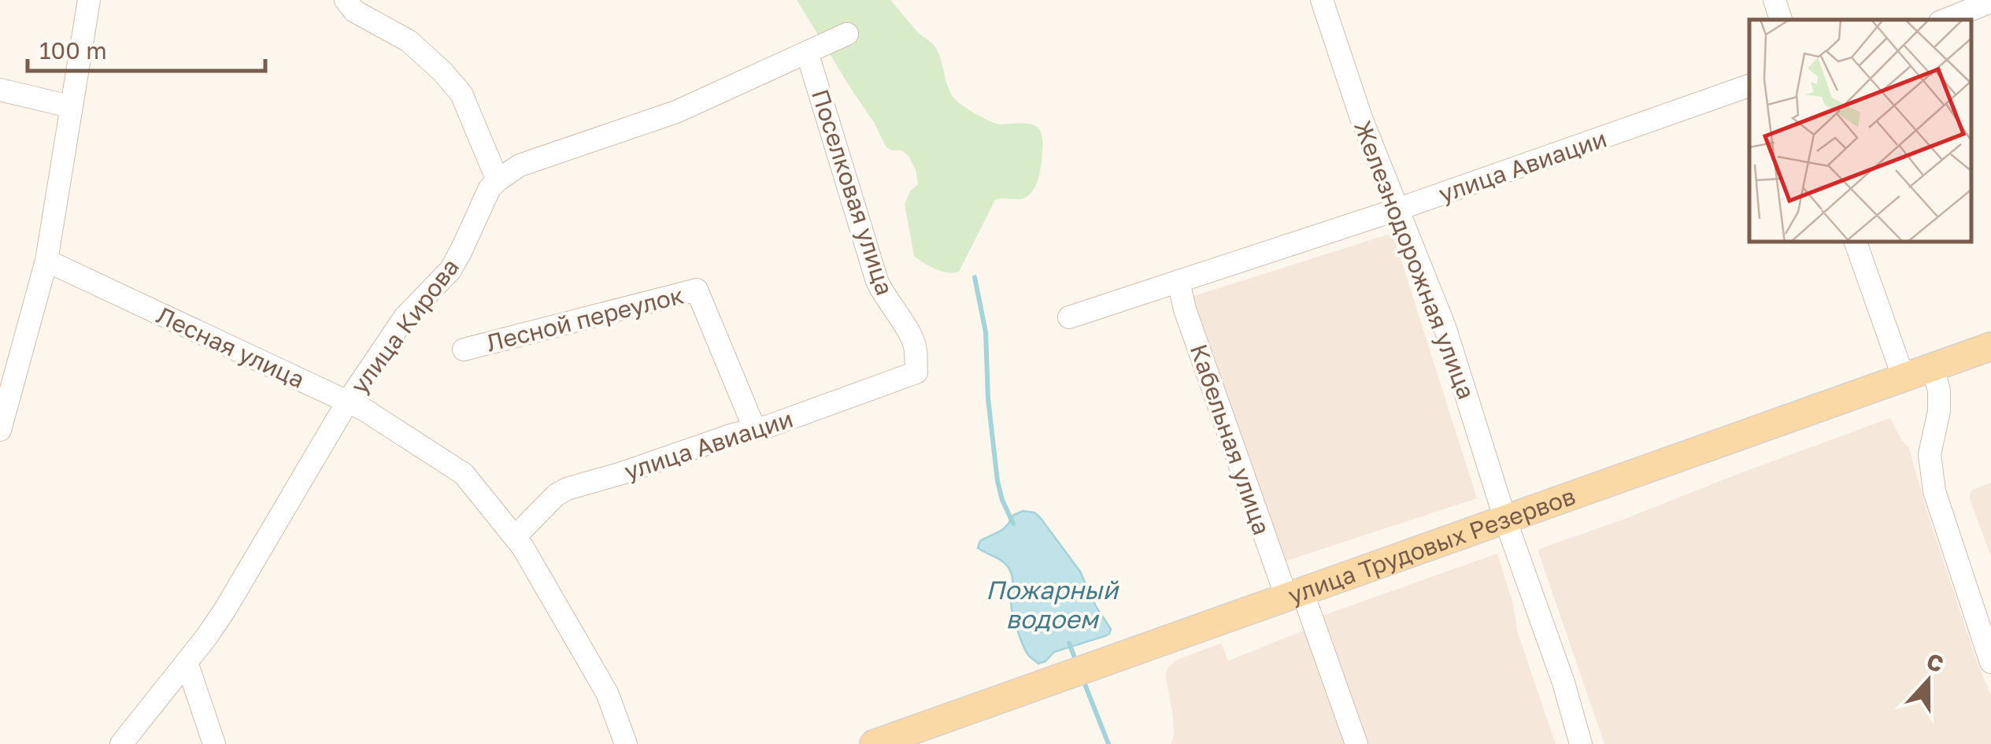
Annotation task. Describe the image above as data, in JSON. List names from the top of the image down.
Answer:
{
  "streets": {
    "main road": ["улица Трудовых Резервов"],
    "street": [
      "улица Авиации",
      "Поселковая улица",
      "Железнодорожная улица",
      "Лесной переулок",
      "улица Кирова",
      "Лесная улица",
      "Кабельная улица"
    ]
  },
  "crossings": [
    ["улица Авиации", "Поселковая улица"],
    ["улица Авиации", "Железнодорожная улица"],
    ["улица Авиации", "Лесной переулок"],
    ["улица Авиации", "Лесная улица"],
    ["улица Авиации", "Кабельная улица"],
    ["Железнодорожная улица", "улица Трудовых Резервов"],
    ["улица Кирова", "Лесная улица"],
    ["Кабельная улица", "улица Трудовых Резервов"]
  ],
  "water": ["Пожарный водоем"],
  "scale_bar": "100 m",
  "north": "top"
}
